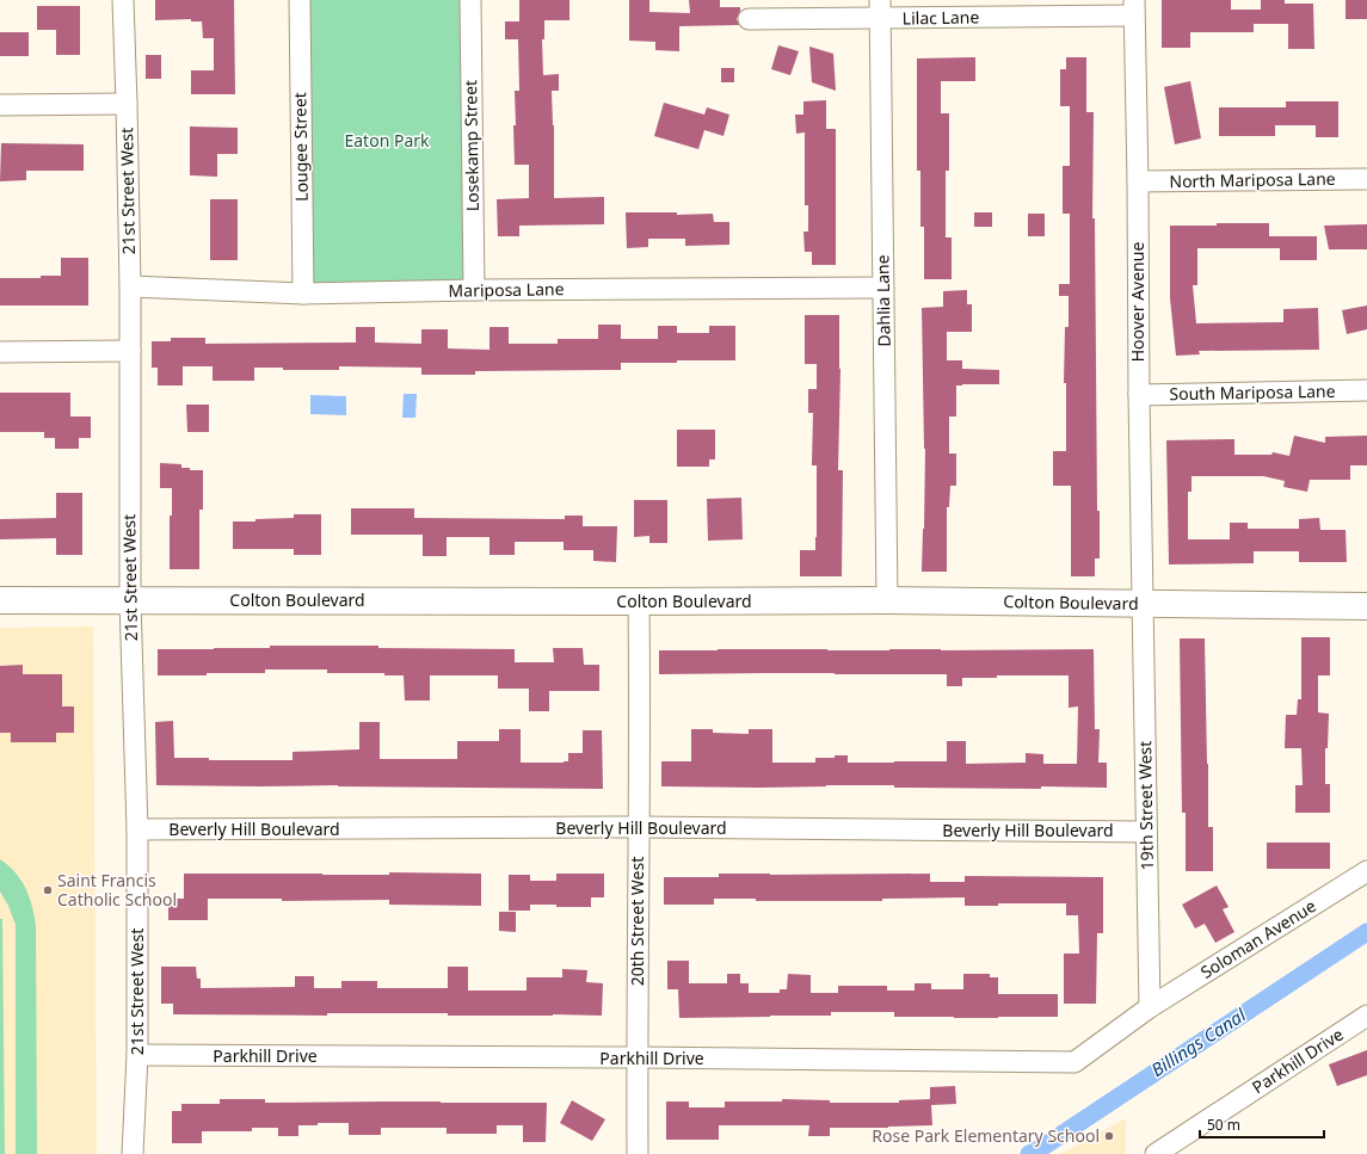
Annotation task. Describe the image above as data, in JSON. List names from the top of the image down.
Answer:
{
  "streets": {
    "street": [
      "Lilac Lane",
      "Losekamp Street",
      "Lougee Street",
      "North Mariposa Lane",
      "21st Street West",
      "Mariposa Lane",
      "Dahlia Lane",
      "Hoover Avenue",
      "South Mariposa Lane",
      "Colton Boulevard",
      "19th Street West",
      "Beverly Hill Boulevard",
      "20th Street West",
      "Soloman Avenue",
      "Parkhill Drive"
    ]
  },
  "crossings": [
    ["Lilac Lane", "Dahlia Lane"],
    ["Lilac Lane", "Hoover Avenue"],
    ["Losekamp Street", "Mariposa Lane"],
    ["Lougee Street", "Mariposa Lane"],
    ["North Mariposa Lane", "Hoover Avenue"],
    ["21st Street West", "Mariposa Lane"],
    ["21st Street West", "Colton Boulevard"],
    ["21st Street West", "Beverly Hill Boulevard"],
    ["21st Street West", "Parkhill Drive"],
    ["Mariposa Lane", "Dahlia Lane"],
    ["Dahlia Lane", "Colton Boulevard"],
    ["Hoover Avenue", "South Mariposa Lane"],
    ["Hoover Avenue", "Colton Boulevard"],
    ["Hoover Avenue", "19th Street West"],
    ["Colton Boulevard", "19th Street West"],
    ["Colton Boulevard", "20th Street West"],
    ["19th Street West", "Beverly Hill Boulevard"],
    ["19th Street West", "Soloman Avenue"],
    ["19th Street West", "Parkhill Drive"],
    ["Beverly Hill Boulevard", "20th Street West"],
    ["20th Street West", "Parkhill Drive"],
    ["Soloman Avenue", "Parkhill Drive"]
  ],
  "water": ["Billings Canal"],
  "parks": ["Eaton Park"],
  "places": ["Saint Francis Catholic School", "Rose Park Elementary School"],
  "scale_bar": "50 m"
}
